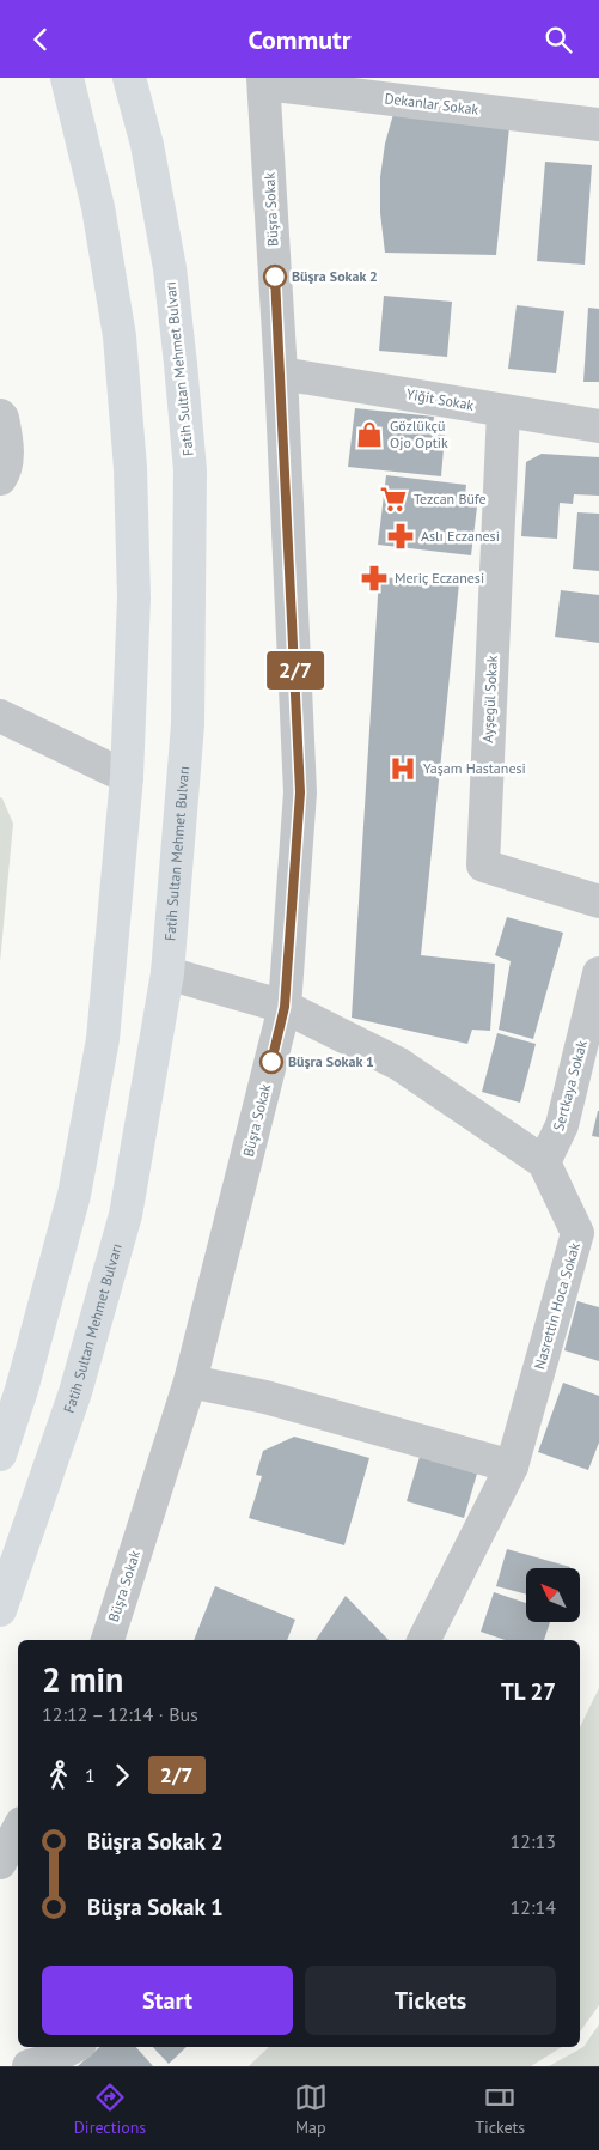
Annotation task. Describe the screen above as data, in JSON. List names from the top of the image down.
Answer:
{
  "streets": {
    "main road": ["Fatih Sultan Mehmet Bulvarı"],
    "street": [
      "Dekanlar Sokak",
      "Büşra Sokak",
      "Yiğit Sokak",
      "Ayşegül Sokak",
      "Sertkaya Sokak",
      "Nasrettin Hoca Sokak"
    ]
  },
  "crossings": [
    ["Dekanlar Sokak", "Büşra Sokak"],
    ["Büşra Sokak", "Yiğit Sokak"],
    ["Büşra Sokak", "Nasrettin Hoca Sokak"],
    ["Fatih Sultan Mehmet Bulvarı", "Nasrettin Hoca Sokak"],
    ["Yiğit Sokak", "Ayşegül Sokak"],
    ["Sertkaya Sokak", "Nasrettin Hoca Sokak"]
  ],
  "places": {
    "other": ["Büşra Sokak 2", "Büşra Sokak 1"],
    "shop": ["Gözlükçü Ojo Optik"],
    "supermarket": ["Tezcan Büfe"],
    "pharmacy": ["Aslı Eczanesi", "Meriç Eczanesi"],
    "hospital": ["Yaşam Hastanesi"]
  },
  "lines": ["bus line 2/7"],
  "north": "top left",
  "page": {
    "header": "Commutr",
    "on_map": "2/7",
    "heading": ["2 min", "12:12 – 12:14 · Bus", "TL 27"],
    "legs": ["1", "2/7"],
    "list": [
      {
        "name": "Büşra Sokak 2",
        "value": "12:13"
      },
      {
        "name": "Büşra Sokak 1",
        "value": "12:14"
      }
    ],
    "buttons": ["Start", "Tickets"],
    "tabs": ["Directions", "Map", "Tickets"]
  }
}
